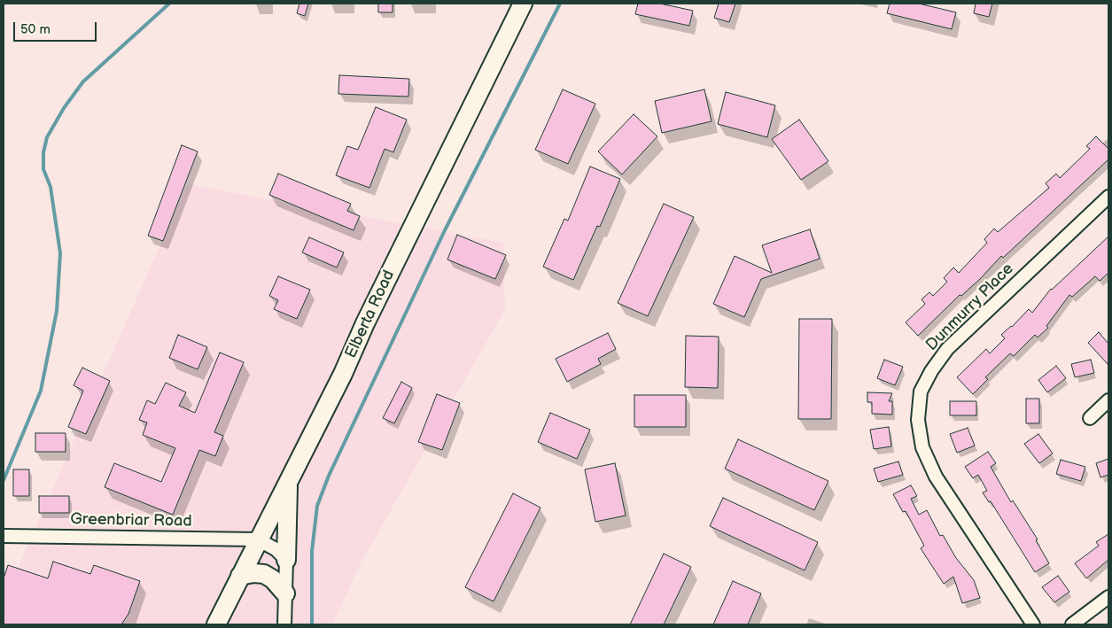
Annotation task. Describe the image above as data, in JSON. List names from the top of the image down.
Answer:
{
  "streets": {
    "street": ["Dunmurry Place", "Elberta Road", "Greenbriar Road"]
  },
  "crossings": [
    ["Elberta Road", "Greenbriar Road"]
  ],
  "scale_bar": "50 m"
}
